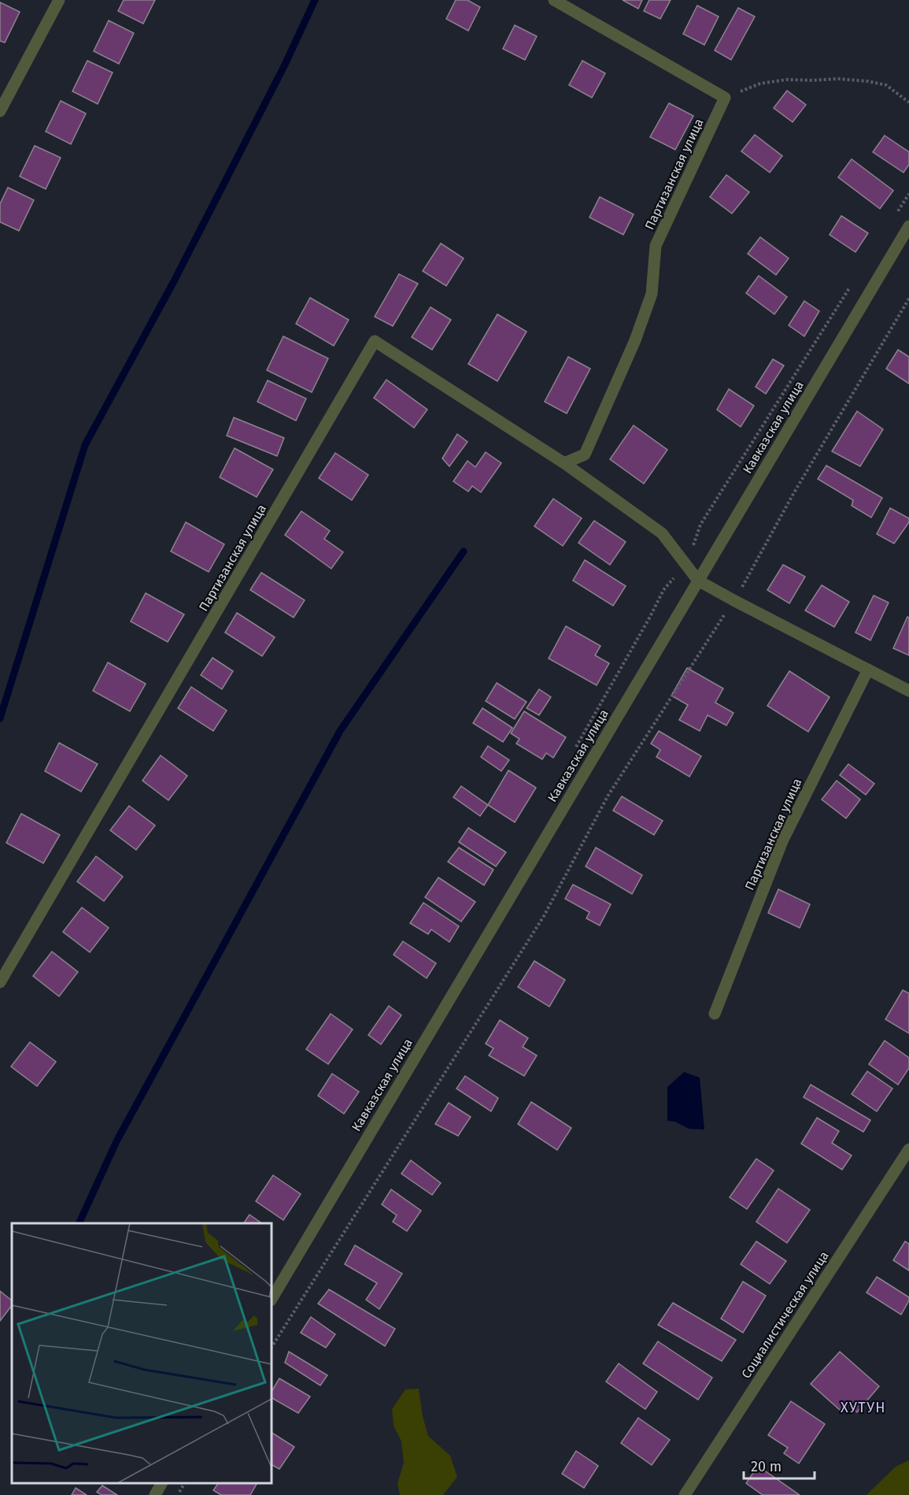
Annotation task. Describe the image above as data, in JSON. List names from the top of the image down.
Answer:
{
  "streets": {
    "street": ["Партизанская улица", "Кавказская улица", "Социалистическая улица"]
  },
  "crossings": [
    ["Партизанская улица", "Кавказская улица"]
  ],
  "districts": ["ХУТУН"],
  "scale_bar": "20 m"
}
